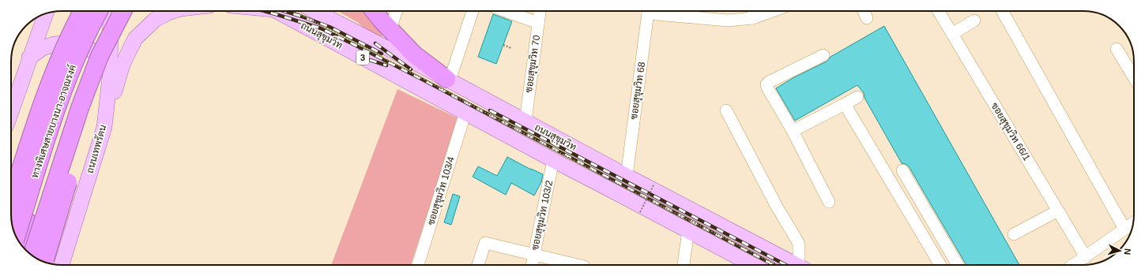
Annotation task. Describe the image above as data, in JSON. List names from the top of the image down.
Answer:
{
  "streets": {
    "highway": ["ทางพิเศษสายบางนา-อาจณรงค์"],
    "main road": ["ถนนสุขุมวิท", "3", "ถนนเทพรัตน"],
    "street": [
      "ซอยสุขุมวิท 70",
      "ซอยสุขุมวิท 68",
      "ซอยสุขุมวิท 66/1",
      "ซอยสุขุมวิท 103/4",
      "ซอยสุขุมวิท 103/2"
    ]
  },
  "crossings": [
    ["ถนนสุขุมวิท", "ซอยสุขุมวิท 70"],
    ["ถนนสุขุมวิท", "ซอยสุขุมวิท 68"],
    ["ถนนสุขุมวิท", "ซอยสุขุมวิท 103/4"],
    ["ถนนสุขุมวิท", "ซอยสุขุมวิท 103/2"]
  ],
  "north": "right"
}
